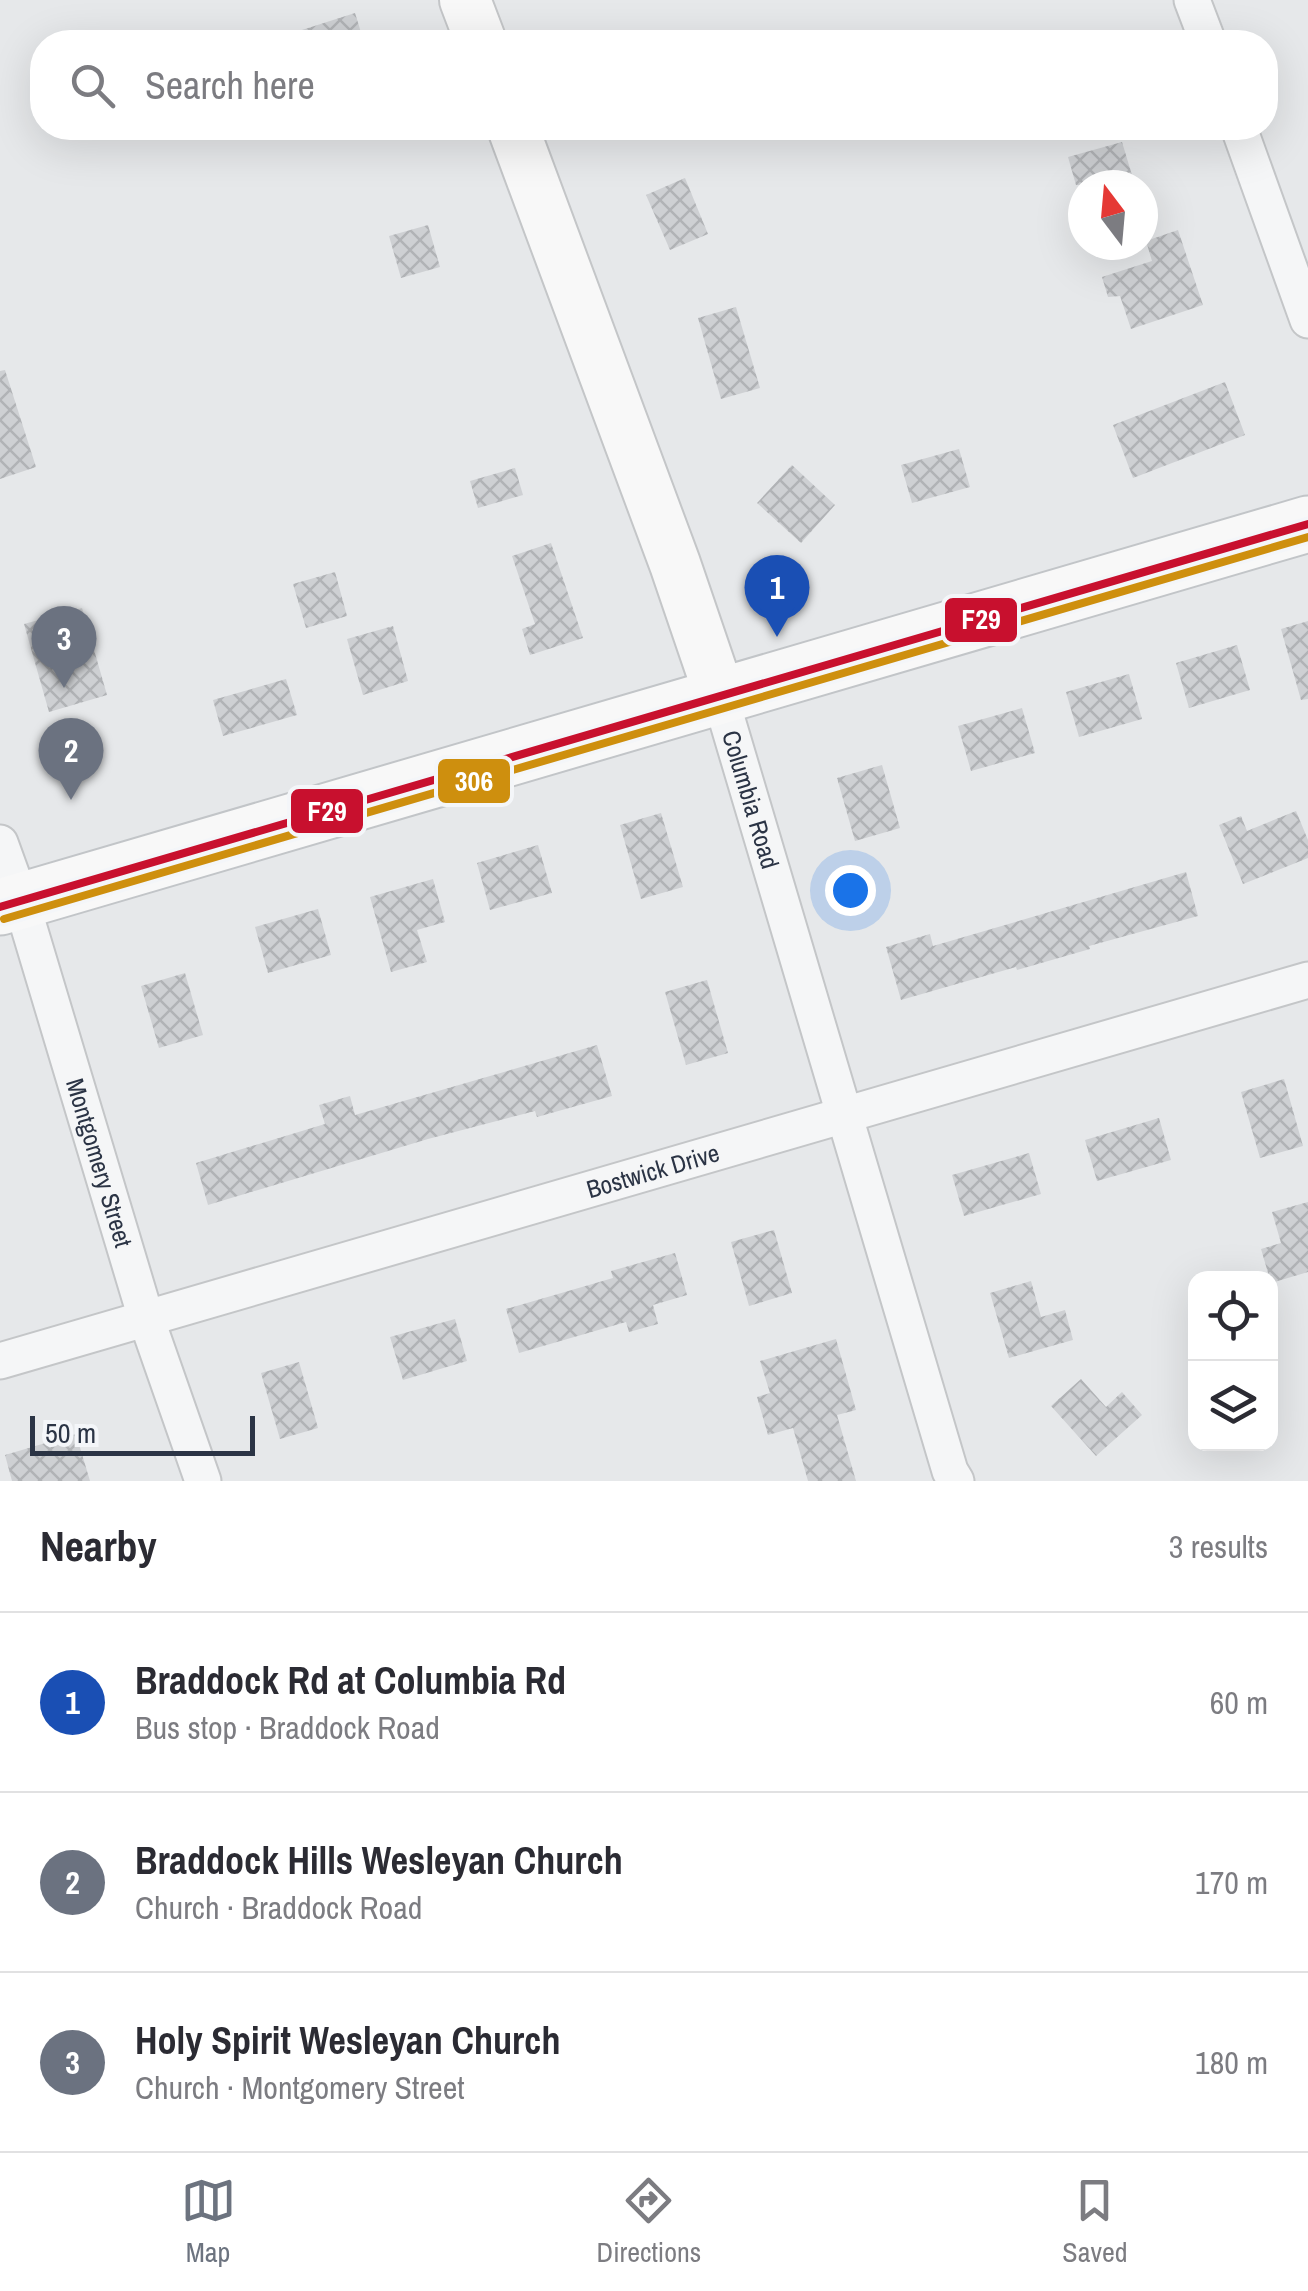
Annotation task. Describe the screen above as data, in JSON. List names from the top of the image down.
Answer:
{
  "streets": {
    "street": ["Columbia Road", "Montgomery Street", "Bostwick Drive"]
  },
  "crossings": [
    ["Columbia Road", "Bostwick Drive"],
    ["Montgomery Street", "Bostwick Drive"]
  ],
  "lines": ["transit line F29", "transit line 306"],
  "scale_bar": "50 m",
  "north": "top",
  "page": {
    "search": "Search here",
    "pins": ["1", "3", "2"],
    "scale": "50 m",
    "heading": ["Nearby", "3 results"],
    "list": [
      {
        "mark": "1",
        "name": "Braddock Rd at Columbia Rd",
        "note": "Bus stop · Braddock Road",
        "value": "60 m"
      },
      {
        "mark": "2",
        "name": "Braddock Hills Wesleyan Church",
        "note": "Church · Braddock Road",
        "value": "170 m"
      },
      {
        "mark": "3",
        "name": "Holy Spirit Wesleyan Church",
        "note": "Church · Montgomery Street",
        "value": "180 m"
      }
    ],
    "nav": ["Map", "Directions", "Saved"]
  }
}
